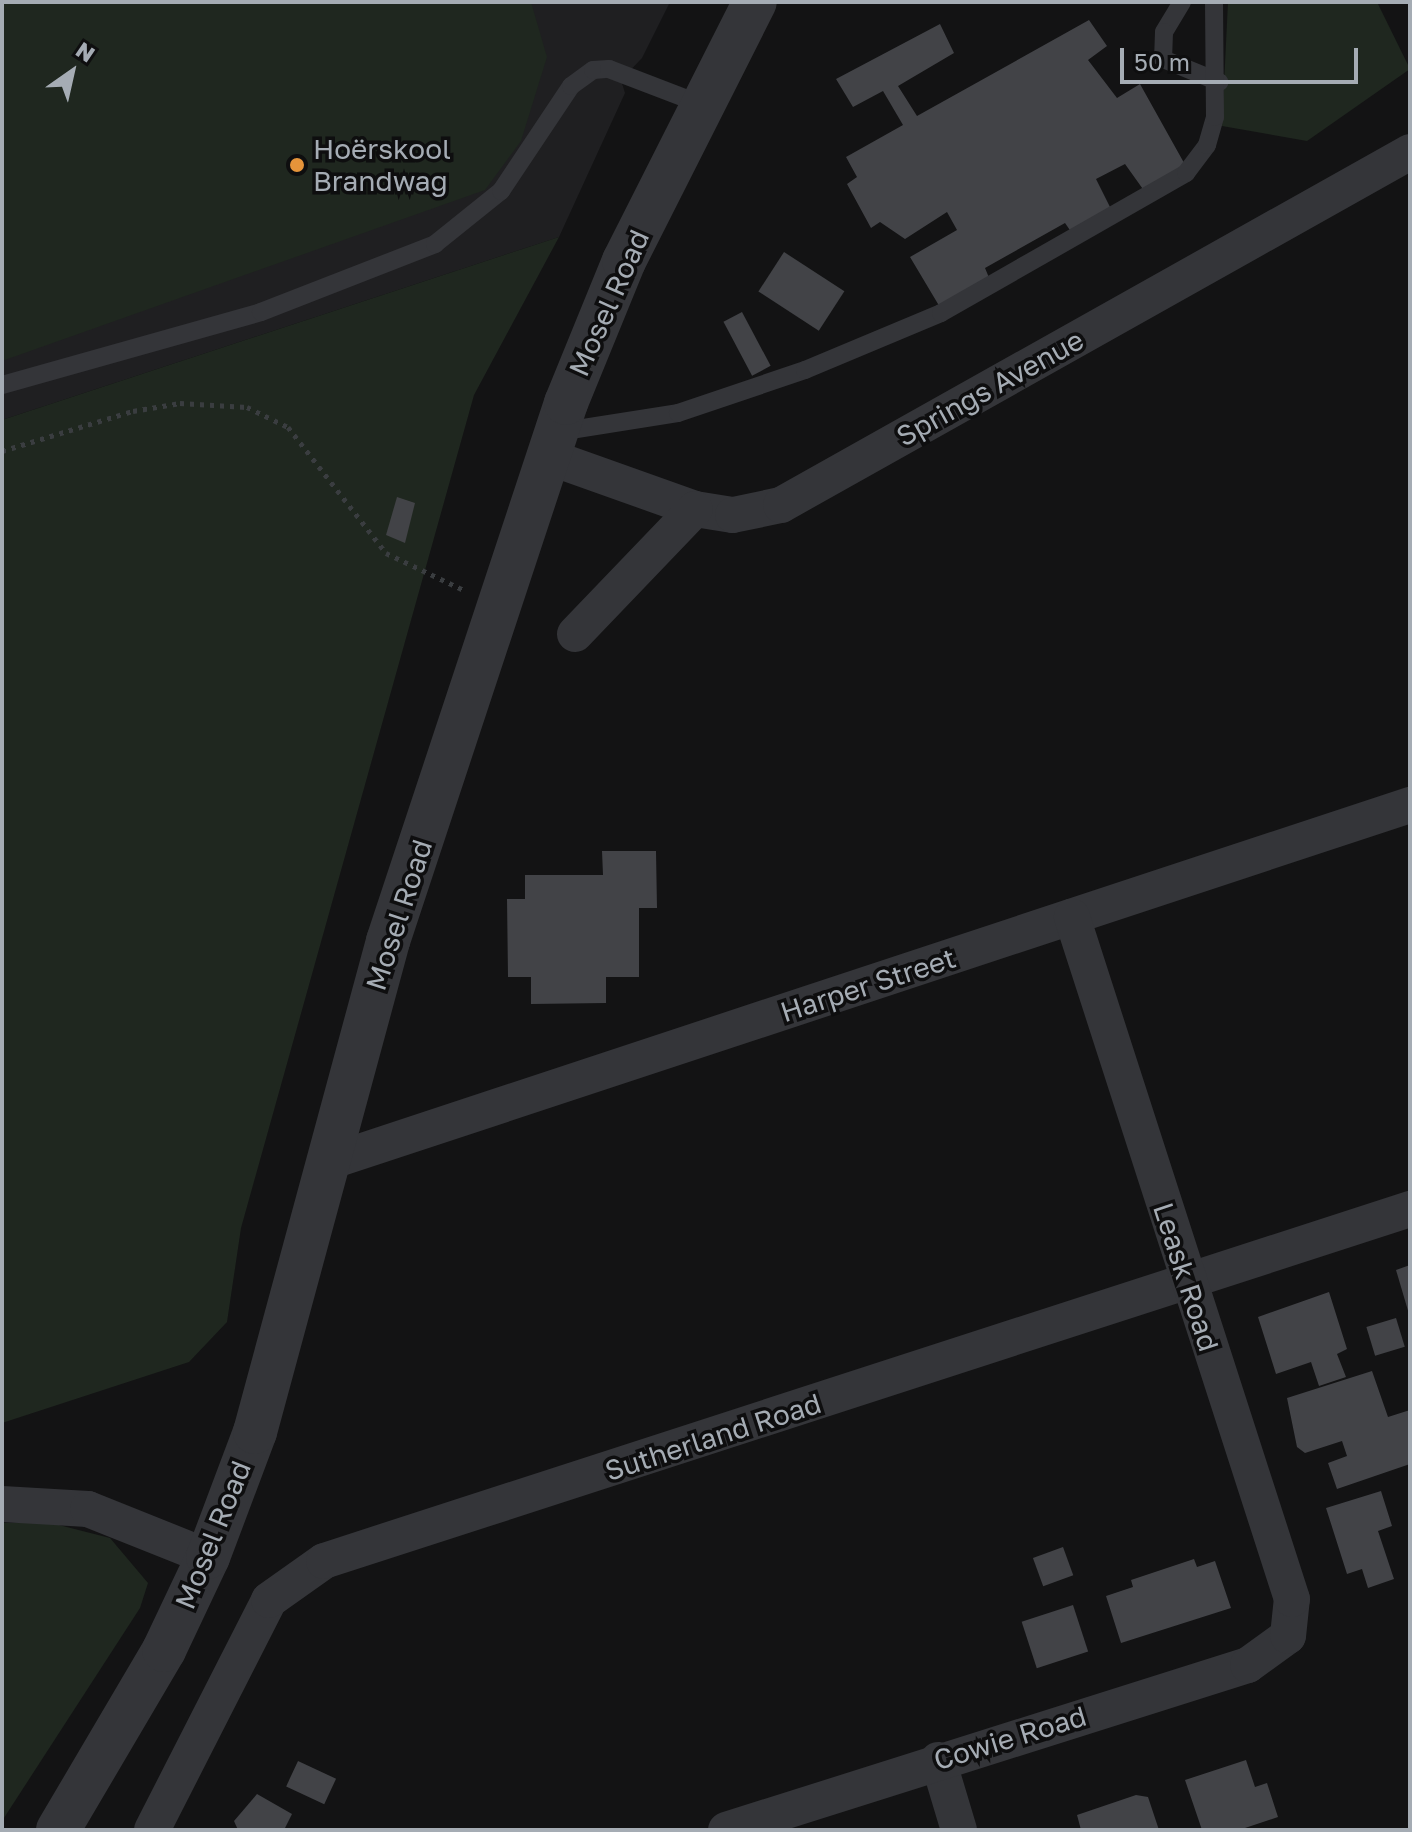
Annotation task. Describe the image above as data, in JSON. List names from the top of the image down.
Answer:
{
  "streets": {
    "street": [
      "Mosel Road",
      "Springs Avenue",
      "Harper Street",
      "Leask Road",
      "Sutherland Road",
      "Cowie Road"
    ]
  },
  "crossings": [
    ["Mosel Road", "Springs Avenue"],
    ["Mosel Road", "Harper Street"],
    ["Harper Street", "Leask Road"],
    ["Leask Road", "Sutherland Road"],
    ["Leask Road", "Cowie Road"]
  ],
  "places": ["Hoërskool Brandwag"],
  "scale_bar": "50 m",
  "north": "top right"
}
